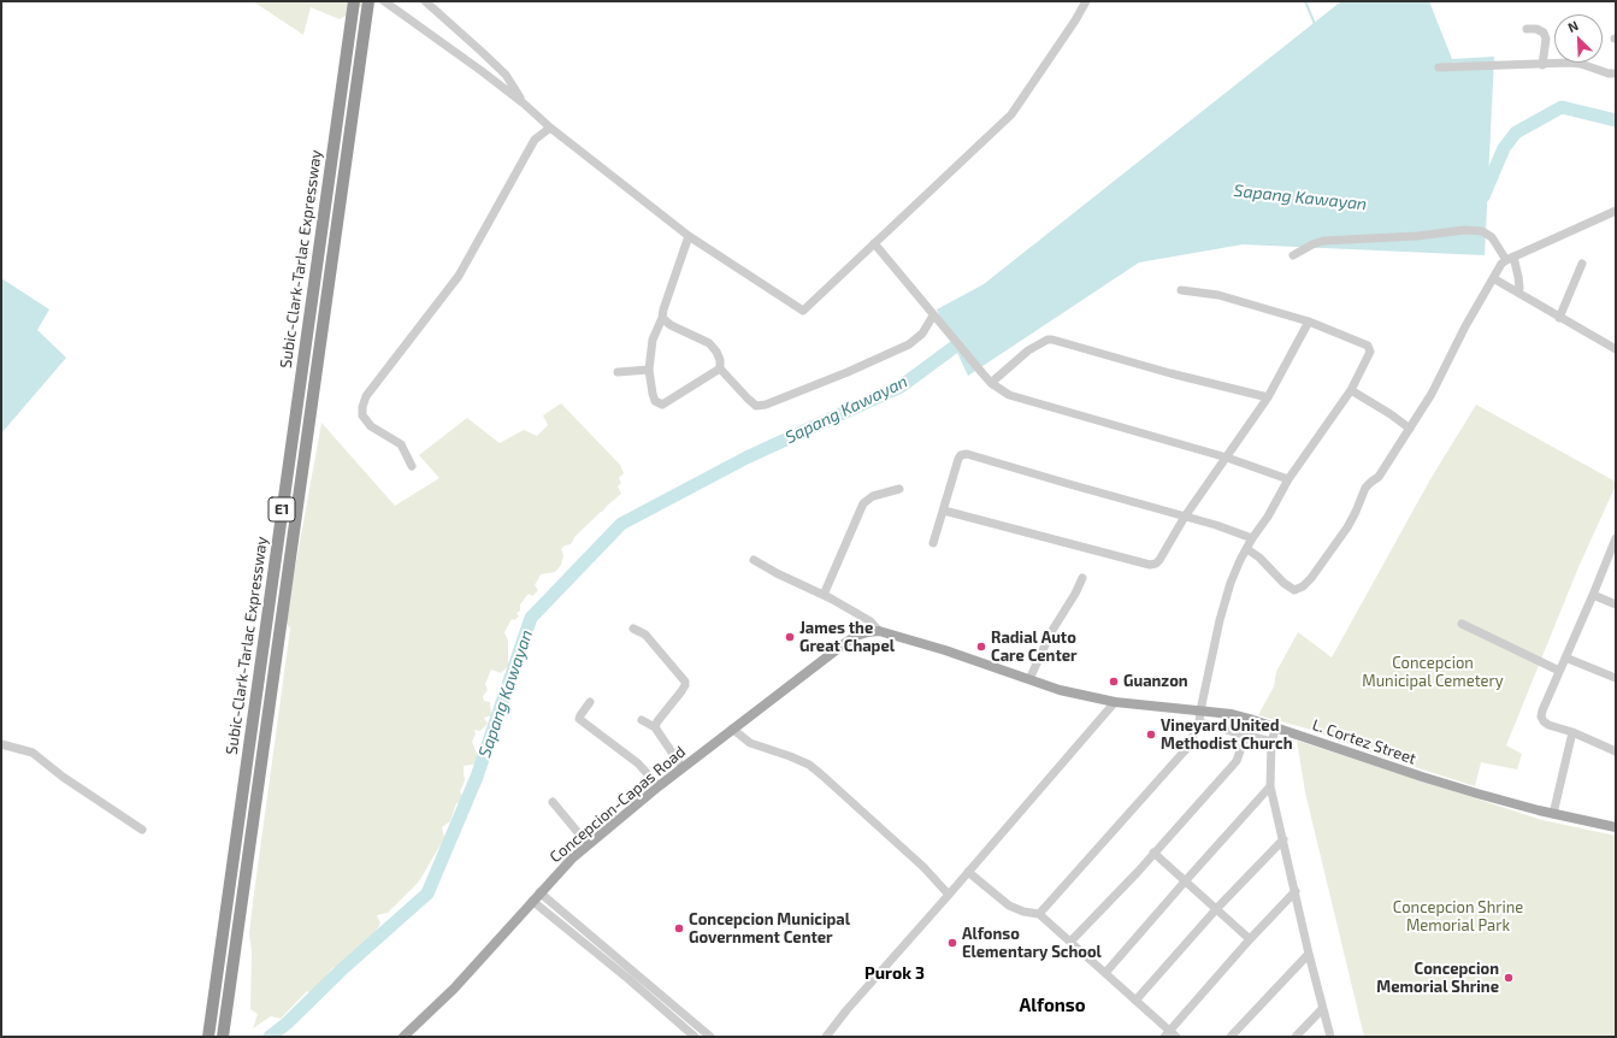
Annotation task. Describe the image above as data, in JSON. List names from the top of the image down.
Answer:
{
  "streets": {
    "highway": ["Subic-Clark-Tarlac Expressway", "E1"],
    "main road": ["L. Cortez Street", "Concepcion-Capas Road"]
  },
  "crossings": [
    ["L. Cortez Street", "Concepcion-Capas Road"]
  ],
  "districts": ["Purok 3", "Alfonso"],
  "water": ["Sapang Kawayan"],
  "parks": ["Concepcion Municipal Cemetery", "Concepcion Shrine Memorial Park"],
  "places": [
    "James the Great Chapel",
    "Radial Auto Care Center",
    "Guanzon",
    "Vineyard United Methodist Church",
    "Concepcion Municipal Government Center",
    "Alfonso Elementary School",
    "Concepcion Memorial Shrine"
  ],
  "north": "top left"
}
